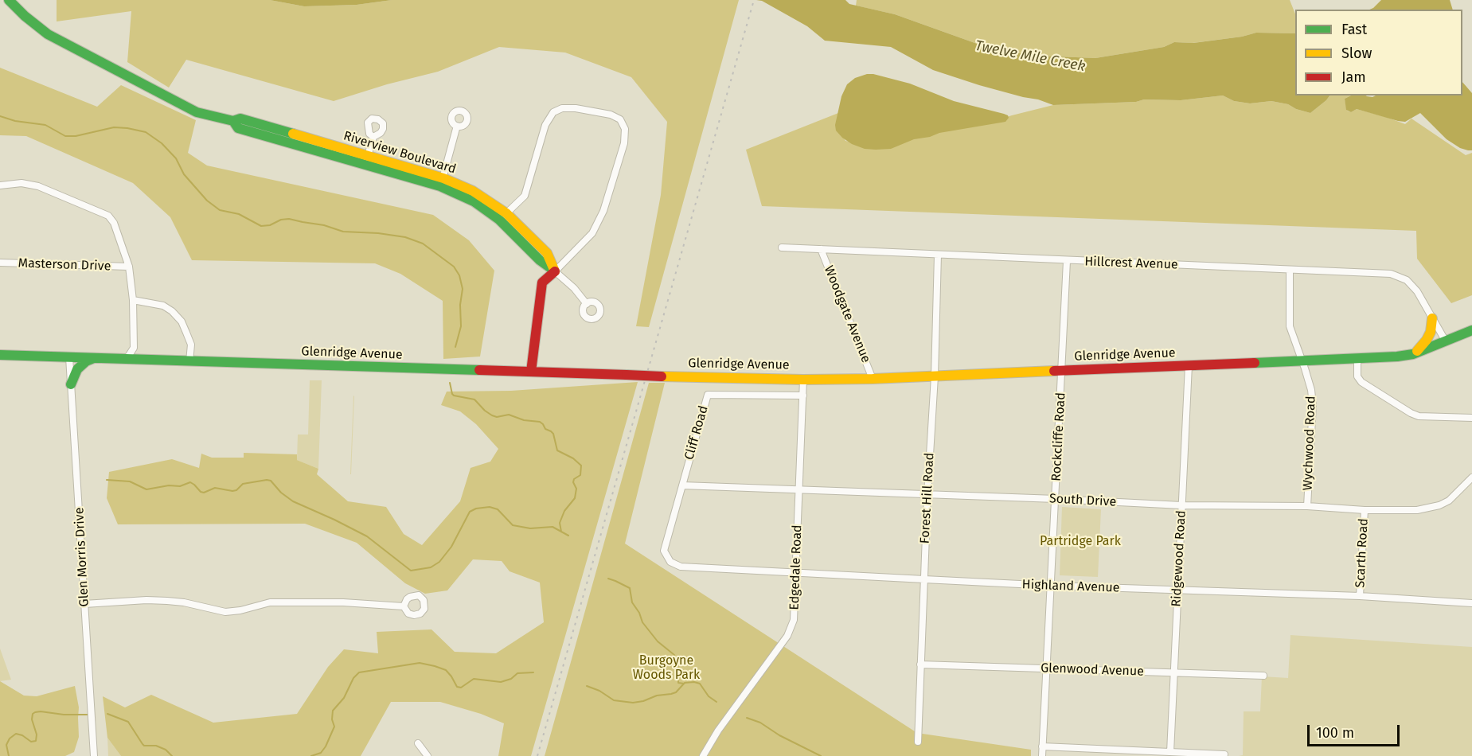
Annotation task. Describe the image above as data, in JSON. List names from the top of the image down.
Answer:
{
  "streets": {
    "main road": ["Riverview Boulevard", "Glenridge Avenue"],
    "street": [
      "Hillcrest Avenue",
      "Masterson Drive",
      "Woodgate Avenue",
      "Cliff Road",
      "Rockcliffe Road",
      "Wychwood Road",
      "Forest Hill Road",
      "South Drive",
      "Scarth Road",
      "Glen Morris Drive",
      "Ridgewood Road",
      "Edgedale Road",
      "Highland Avenue",
      "Glenwood Avenue"
    ]
  },
  "crossings": [
    ["Hillcrest Avenue", "Woodgate Avenue"],
    ["Hillcrest Avenue", "Glenridge Avenue"],
    ["Hillcrest Avenue", "Rockcliffe Road"],
    ["Hillcrest Avenue", "Wychwood Road"],
    ["Hillcrest Avenue", "Forest Hill Road"],
    ["Woodgate Avenue", "Glenridge Avenue"],
    ["Glenridge Avenue", "Rockcliffe Road"],
    ["Glenridge Avenue", "Wychwood Road"],
    ["Glenridge Avenue", "Forest Hill Road"],
    ["Glenridge Avenue", "Glen Morris Drive"],
    ["Glenridge Avenue", "Ridgewood Road"],
    ["Glenridge Avenue", "Edgedale Road"],
    ["Cliff Road", "South Drive"],
    ["Cliff Road", "Edgedale Road"],
    ["Cliff Road", "Highland Avenue"],
    ["Rockcliffe Road", "South Drive"],
    ["Rockcliffe Road", "Highland Avenue"],
    ["Rockcliffe Road", "Glenwood Avenue"],
    ["Wychwood Road", "South Drive"],
    ["Forest Hill Road", "South Drive"],
    ["Forest Hill Road", "Highland Avenue"],
    ["Forest Hill Road", "Glenwood Avenue"],
    ["South Drive", "Scarth Road"],
    ["South Drive", "Ridgewood Road"],
    ["South Drive", "Edgedale Road"],
    ["Scarth Road", "Highland Avenue"],
    ["Ridgewood Road", "Highland Avenue"],
    ["Ridgewood Road", "Glenwood Avenue"],
    ["Edgedale Road", "Highland Avenue"]
  ],
  "water": ["Twelve Mile Creek"],
  "parks": ["Partridge Park", "Burgoyne Woods Park"],
  "legend": ["Fast", "Slow", "Jam"],
  "scale_bar": "100 m"
}
